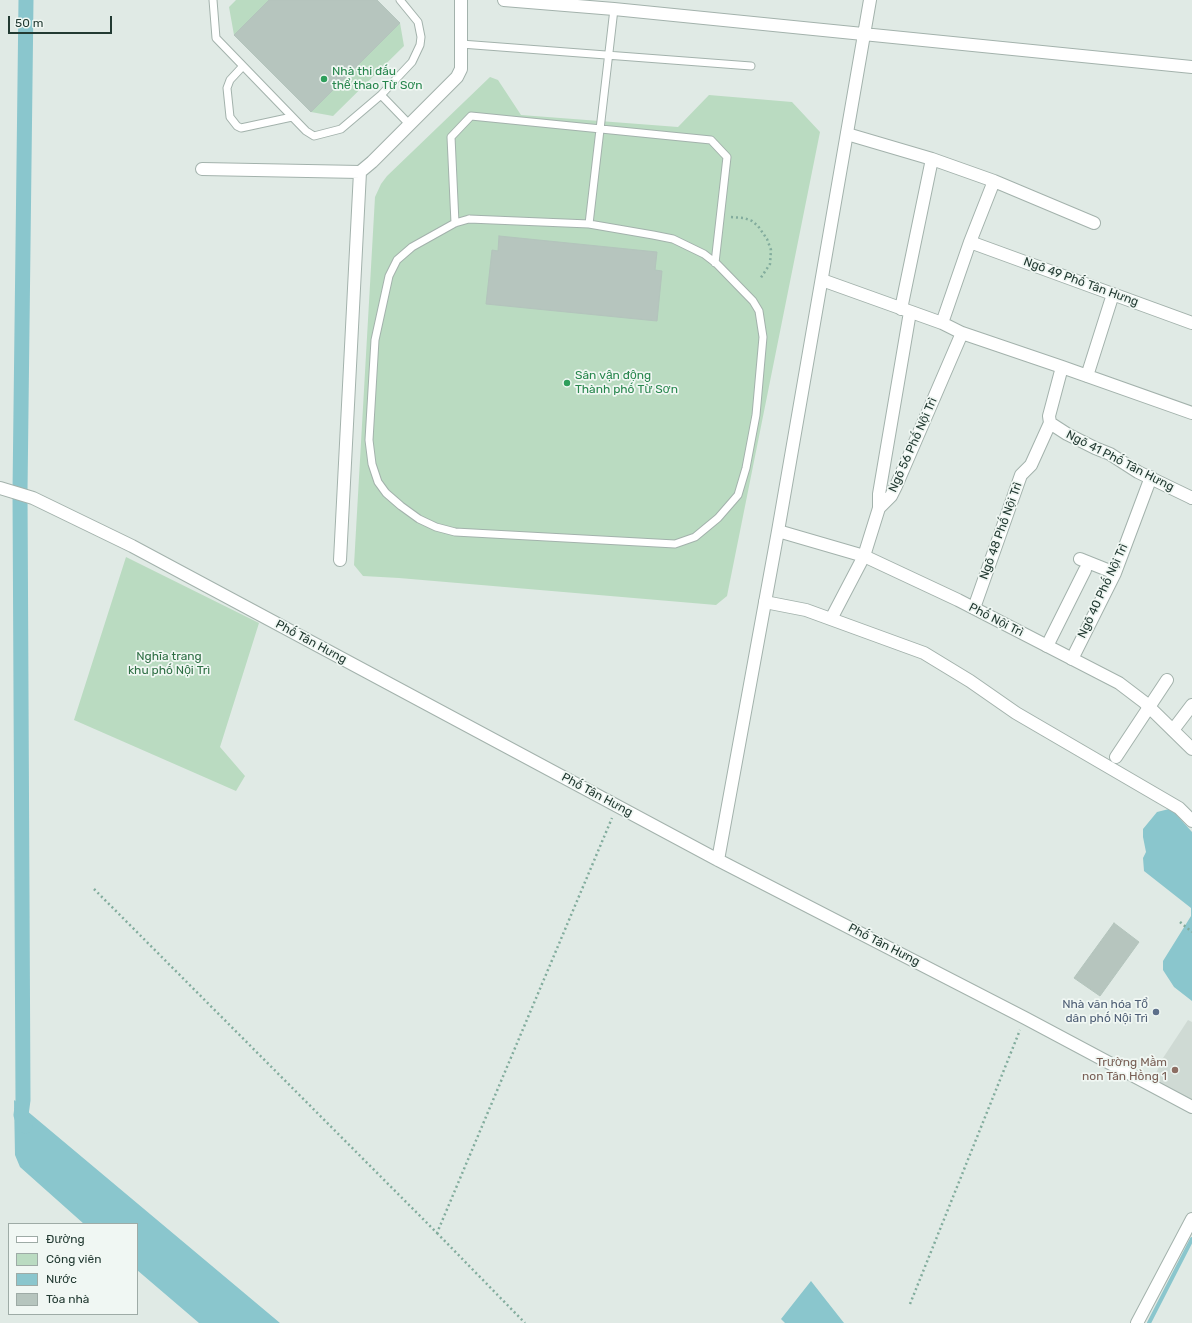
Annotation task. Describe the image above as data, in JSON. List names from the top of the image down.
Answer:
{
  "streets": {
    "street": [
      "Ngõ 49 Phố Tân Hưng",
      "Ngõ 56 Phố Nội Trì",
      "Ngõ 41 Phố Tân Hưng",
      "Ngõ 48 Phố Nội Trì",
      "Ngõ 40 Phố Nội Trì",
      "Phố Nội Trì",
      "Phố Tân Hưng"
    ]
  },
  "crossings": [
    ["Ngõ 56 Phố Nội Trì", "Phố Nội Trì"],
    ["Ngõ 41 Phố Tân Hưng", "Ngõ 48 Phố Nội Trì"],
    ["Ngõ 41 Phố Tân Hưng", "Ngõ 40 Phố Nội Trì"],
    ["Ngõ 48 Phố Nội Trì", "Phố Nội Trì"],
    ["Ngõ 40 Phố Nội Trì", "Phố Nội Trì"]
  ],
  "parks": ["Nghĩa trang khu phố Nội Trì"],
  "places": [
    "Nhà thi đấu thể thao Từ Sơn",
    "Sân vận động Thành phố Từ Sơn",
    "Nhà văn hóa Tổ dân phố Nội Trì",
    "Trường Mầm non Tân Hồng 1"
  ],
  "legend": [
    "Đường",
    "Công viên",
    "Nước",
    "Tòa nhà"
  ],
  "scale_bar": "50 m"
}
